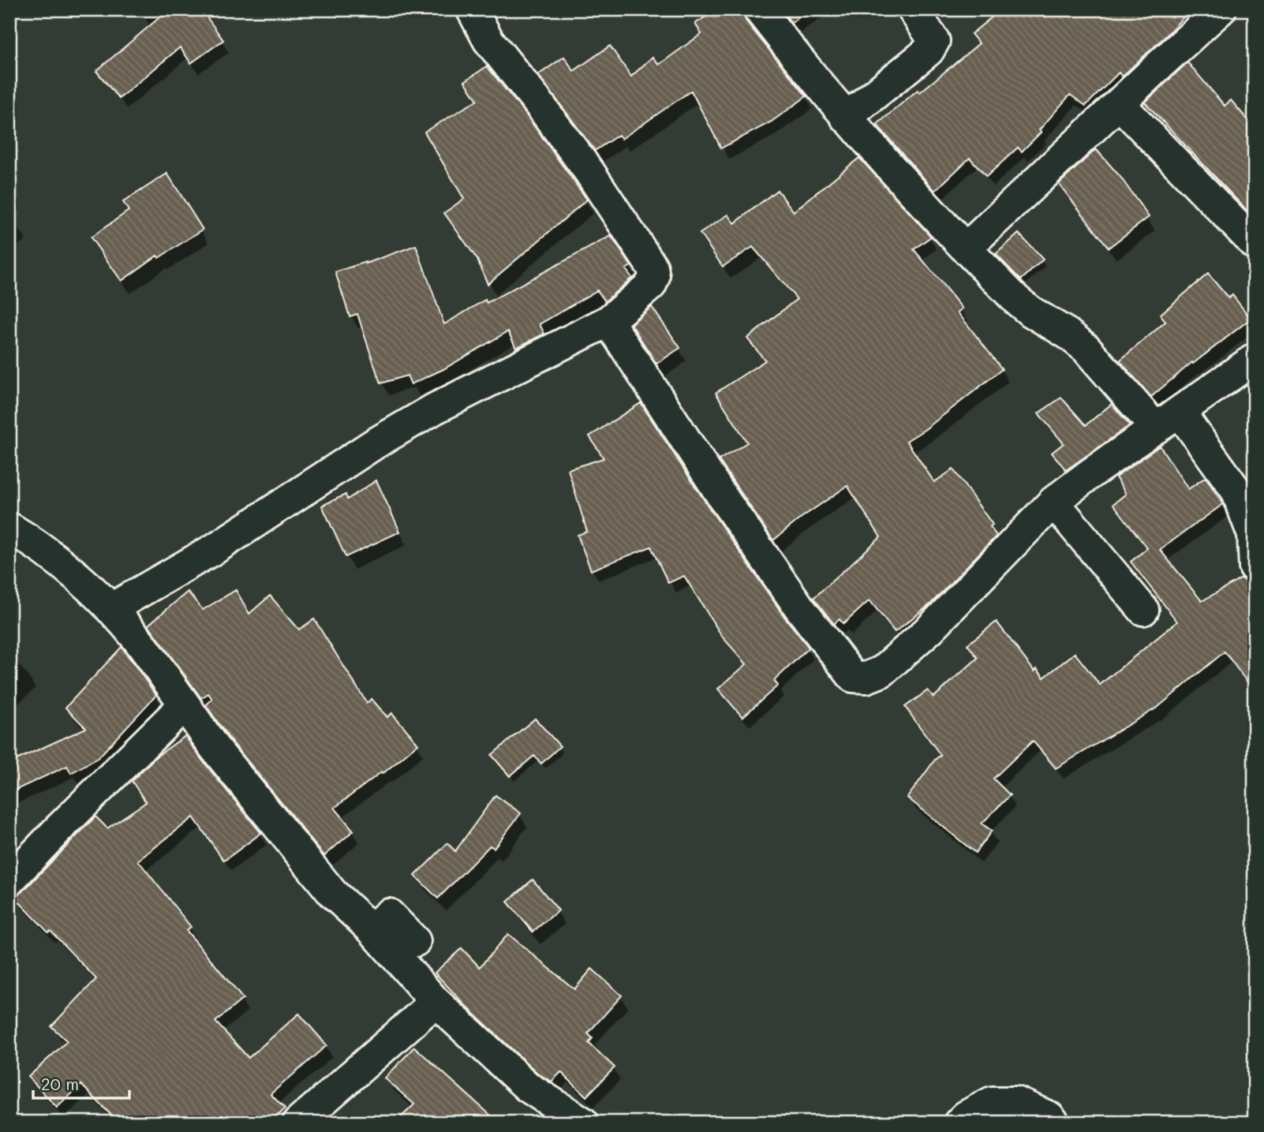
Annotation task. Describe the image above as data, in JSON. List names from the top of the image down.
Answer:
{
  "scale_bar": "20 m"
}
